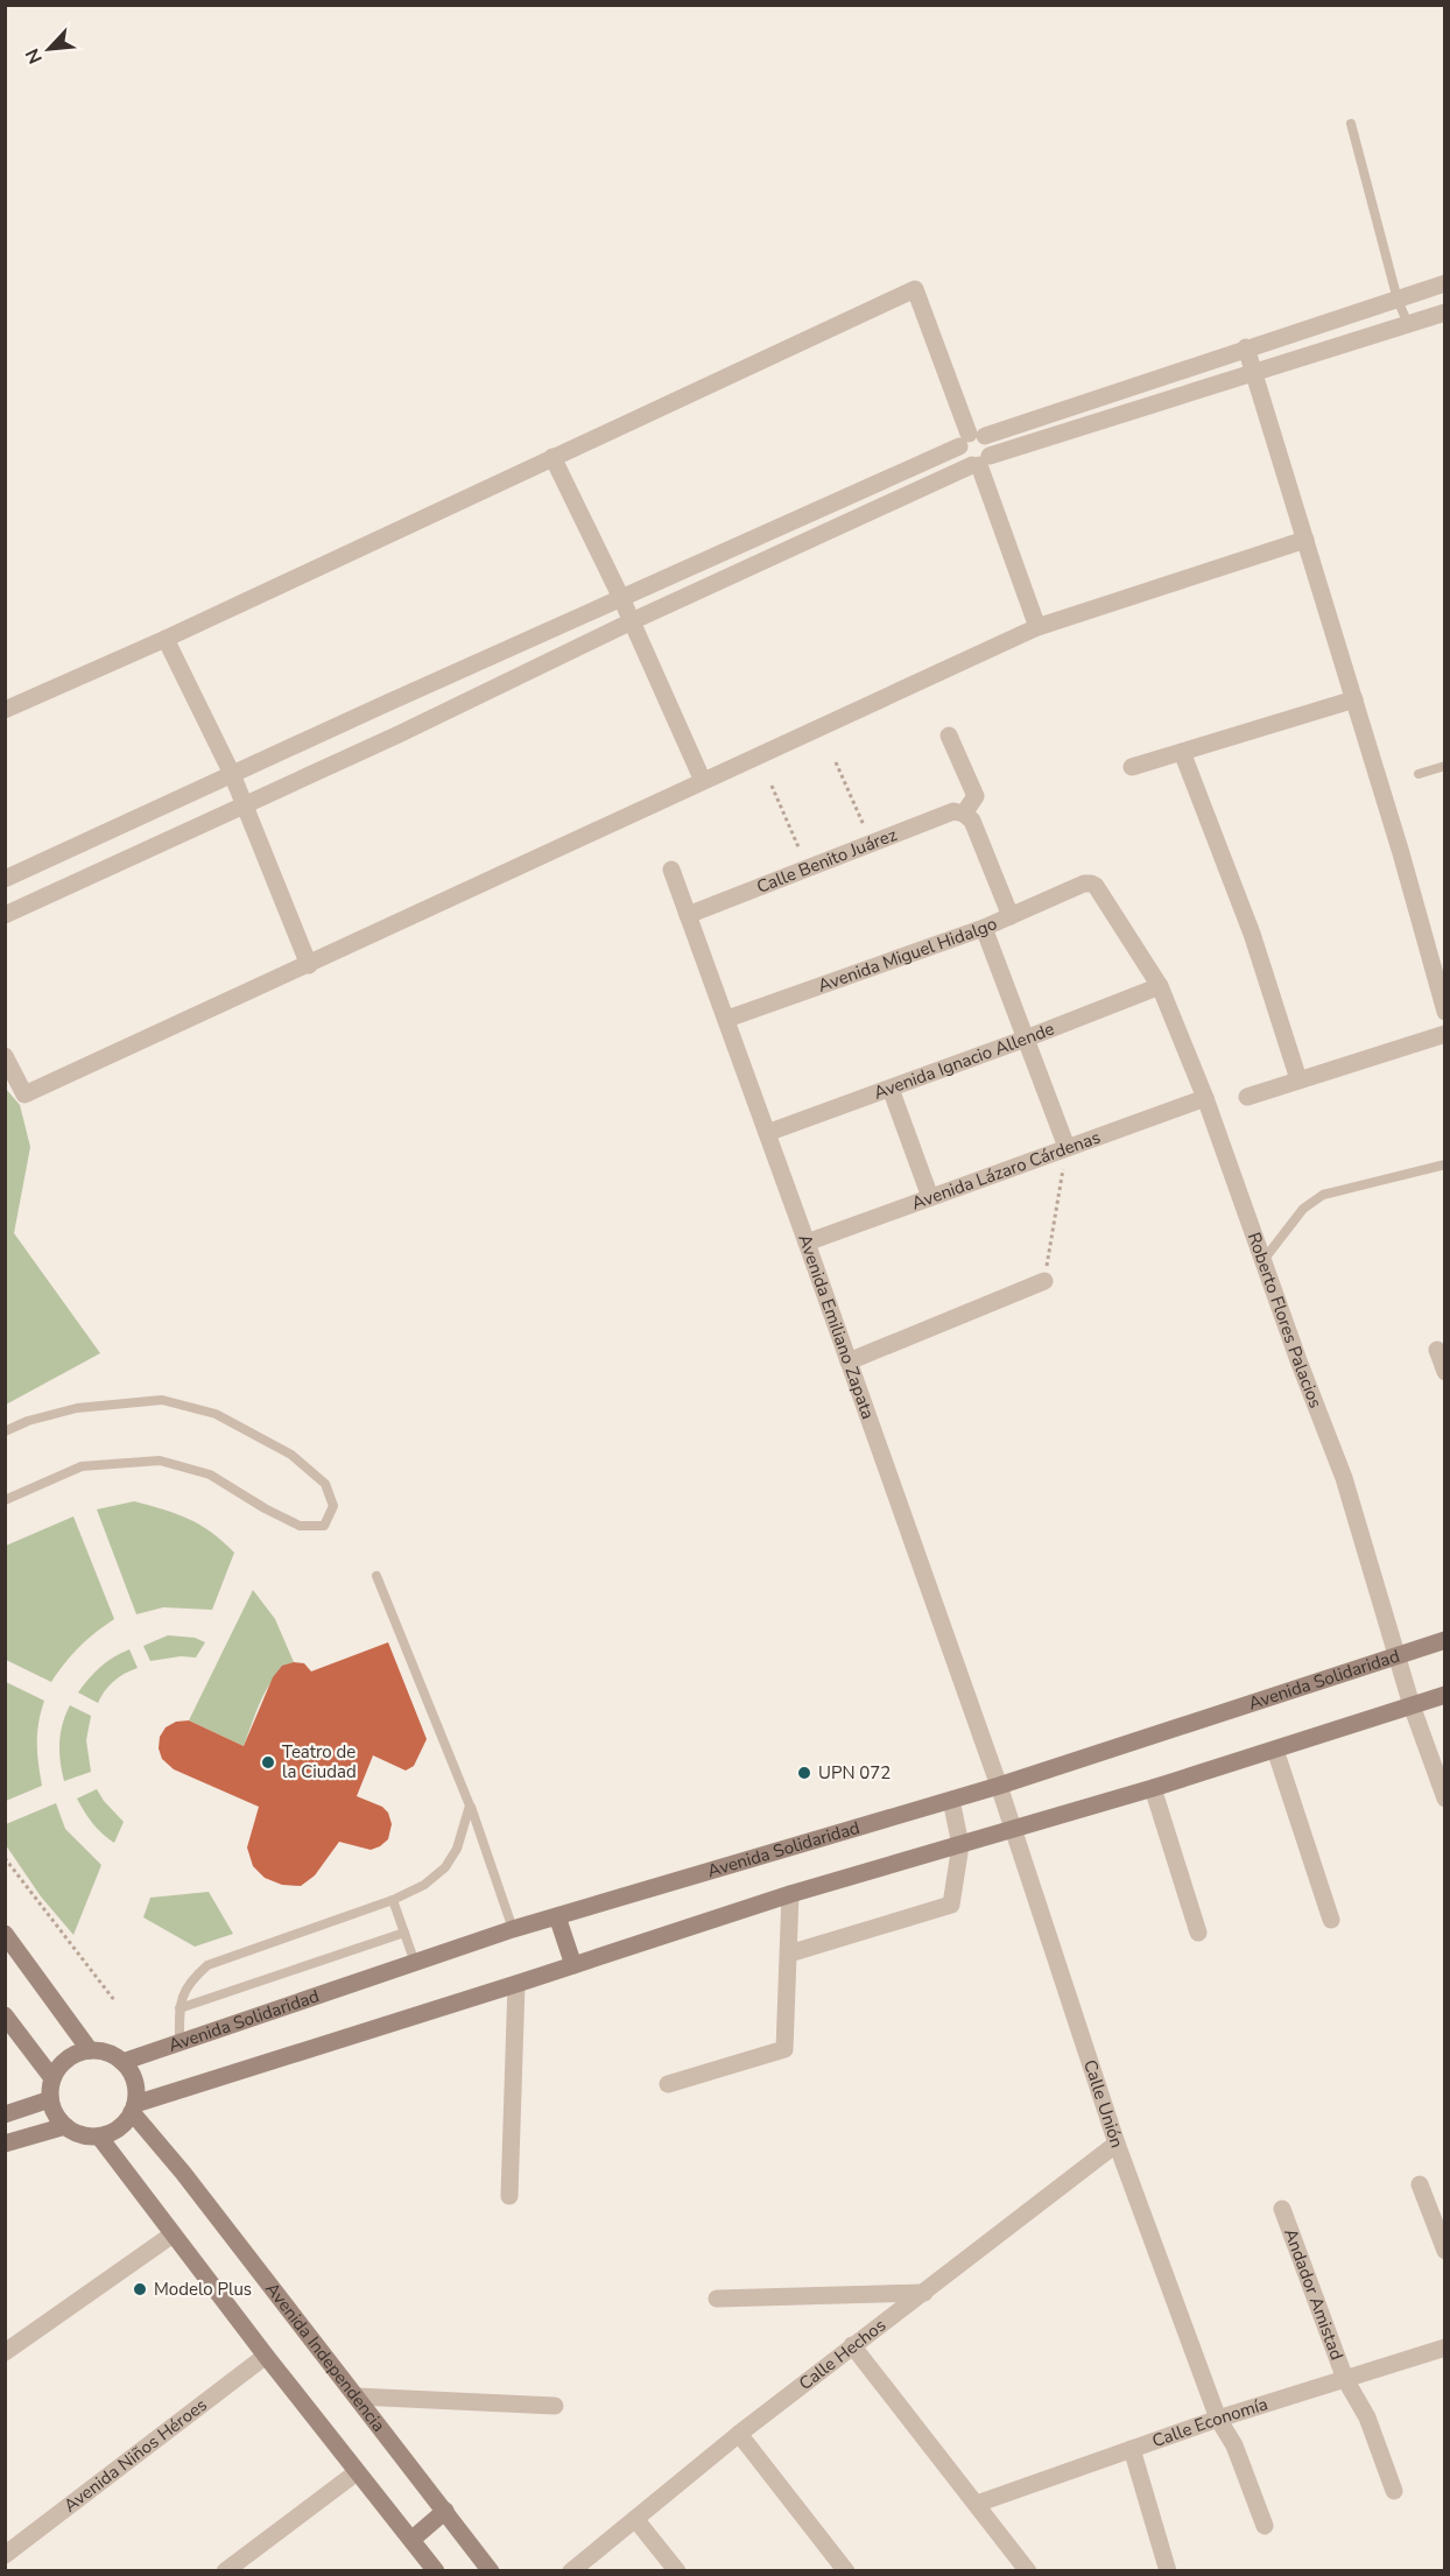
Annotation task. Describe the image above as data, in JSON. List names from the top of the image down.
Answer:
{
  "streets": {
    "main road": ["Avenida Solidaridad", "Avenida Independencia"],
    "street": [
      "Calle Benito Juárez",
      "Avenida Miguel Hidalgo",
      "Avenida Ignacio Allende",
      "Avenida Lázaro Cárdenas",
      "Roberto Flores Palacios",
      "Avenida Emiliano Zapata",
      "Calle Unión",
      "Andador Amistad",
      "Calle Hechos",
      "Calle Economía",
      "Avenida Niños Héroes"
    ]
  },
  "crossings": [
    ["Calle Benito Juárez", "Avenida Emiliano Zapata"],
    ["Avenida Miguel Hidalgo", "Avenida Ignacio Allende"],
    ["Avenida Miguel Hidalgo", "Roberto Flores Palacios"],
    ["Avenida Miguel Hidalgo", "Avenida Emiliano Zapata"],
    ["Avenida Ignacio Allende", "Roberto Flores Palacios"],
    ["Avenida Ignacio Allende", "Avenida Emiliano Zapata"],
    ["Avenida Lázaro Cárdenas", "Roberto Flores Palacios"],
    ["Avenida Lázaro Cárdenas", "Avenida Emiliano Zapata"],
    ["Roberto Flores Palacios", "Avenida Solidaridad"],
    ["Avenida Emiliano Zapata", "Avenida Solidaridad"],
    ["Avenida Emiliano Zapata", "Calle Unión"],
    ["Avenida Solidaridad", "Calle Unión"],
    ["Avenida Solidaridad", "Avenida Independencia"],
    ["Calle Unión", "Calle Hechos"],
    ["Calle Unión", "Calle Economía"],
    ["Andador Amistad", "Calle Economía"]
  ],
  "places": ["Teatro de la Ciudad", "UPN 072", "Modelo Plus"],
  "north": "bottom left"
}
